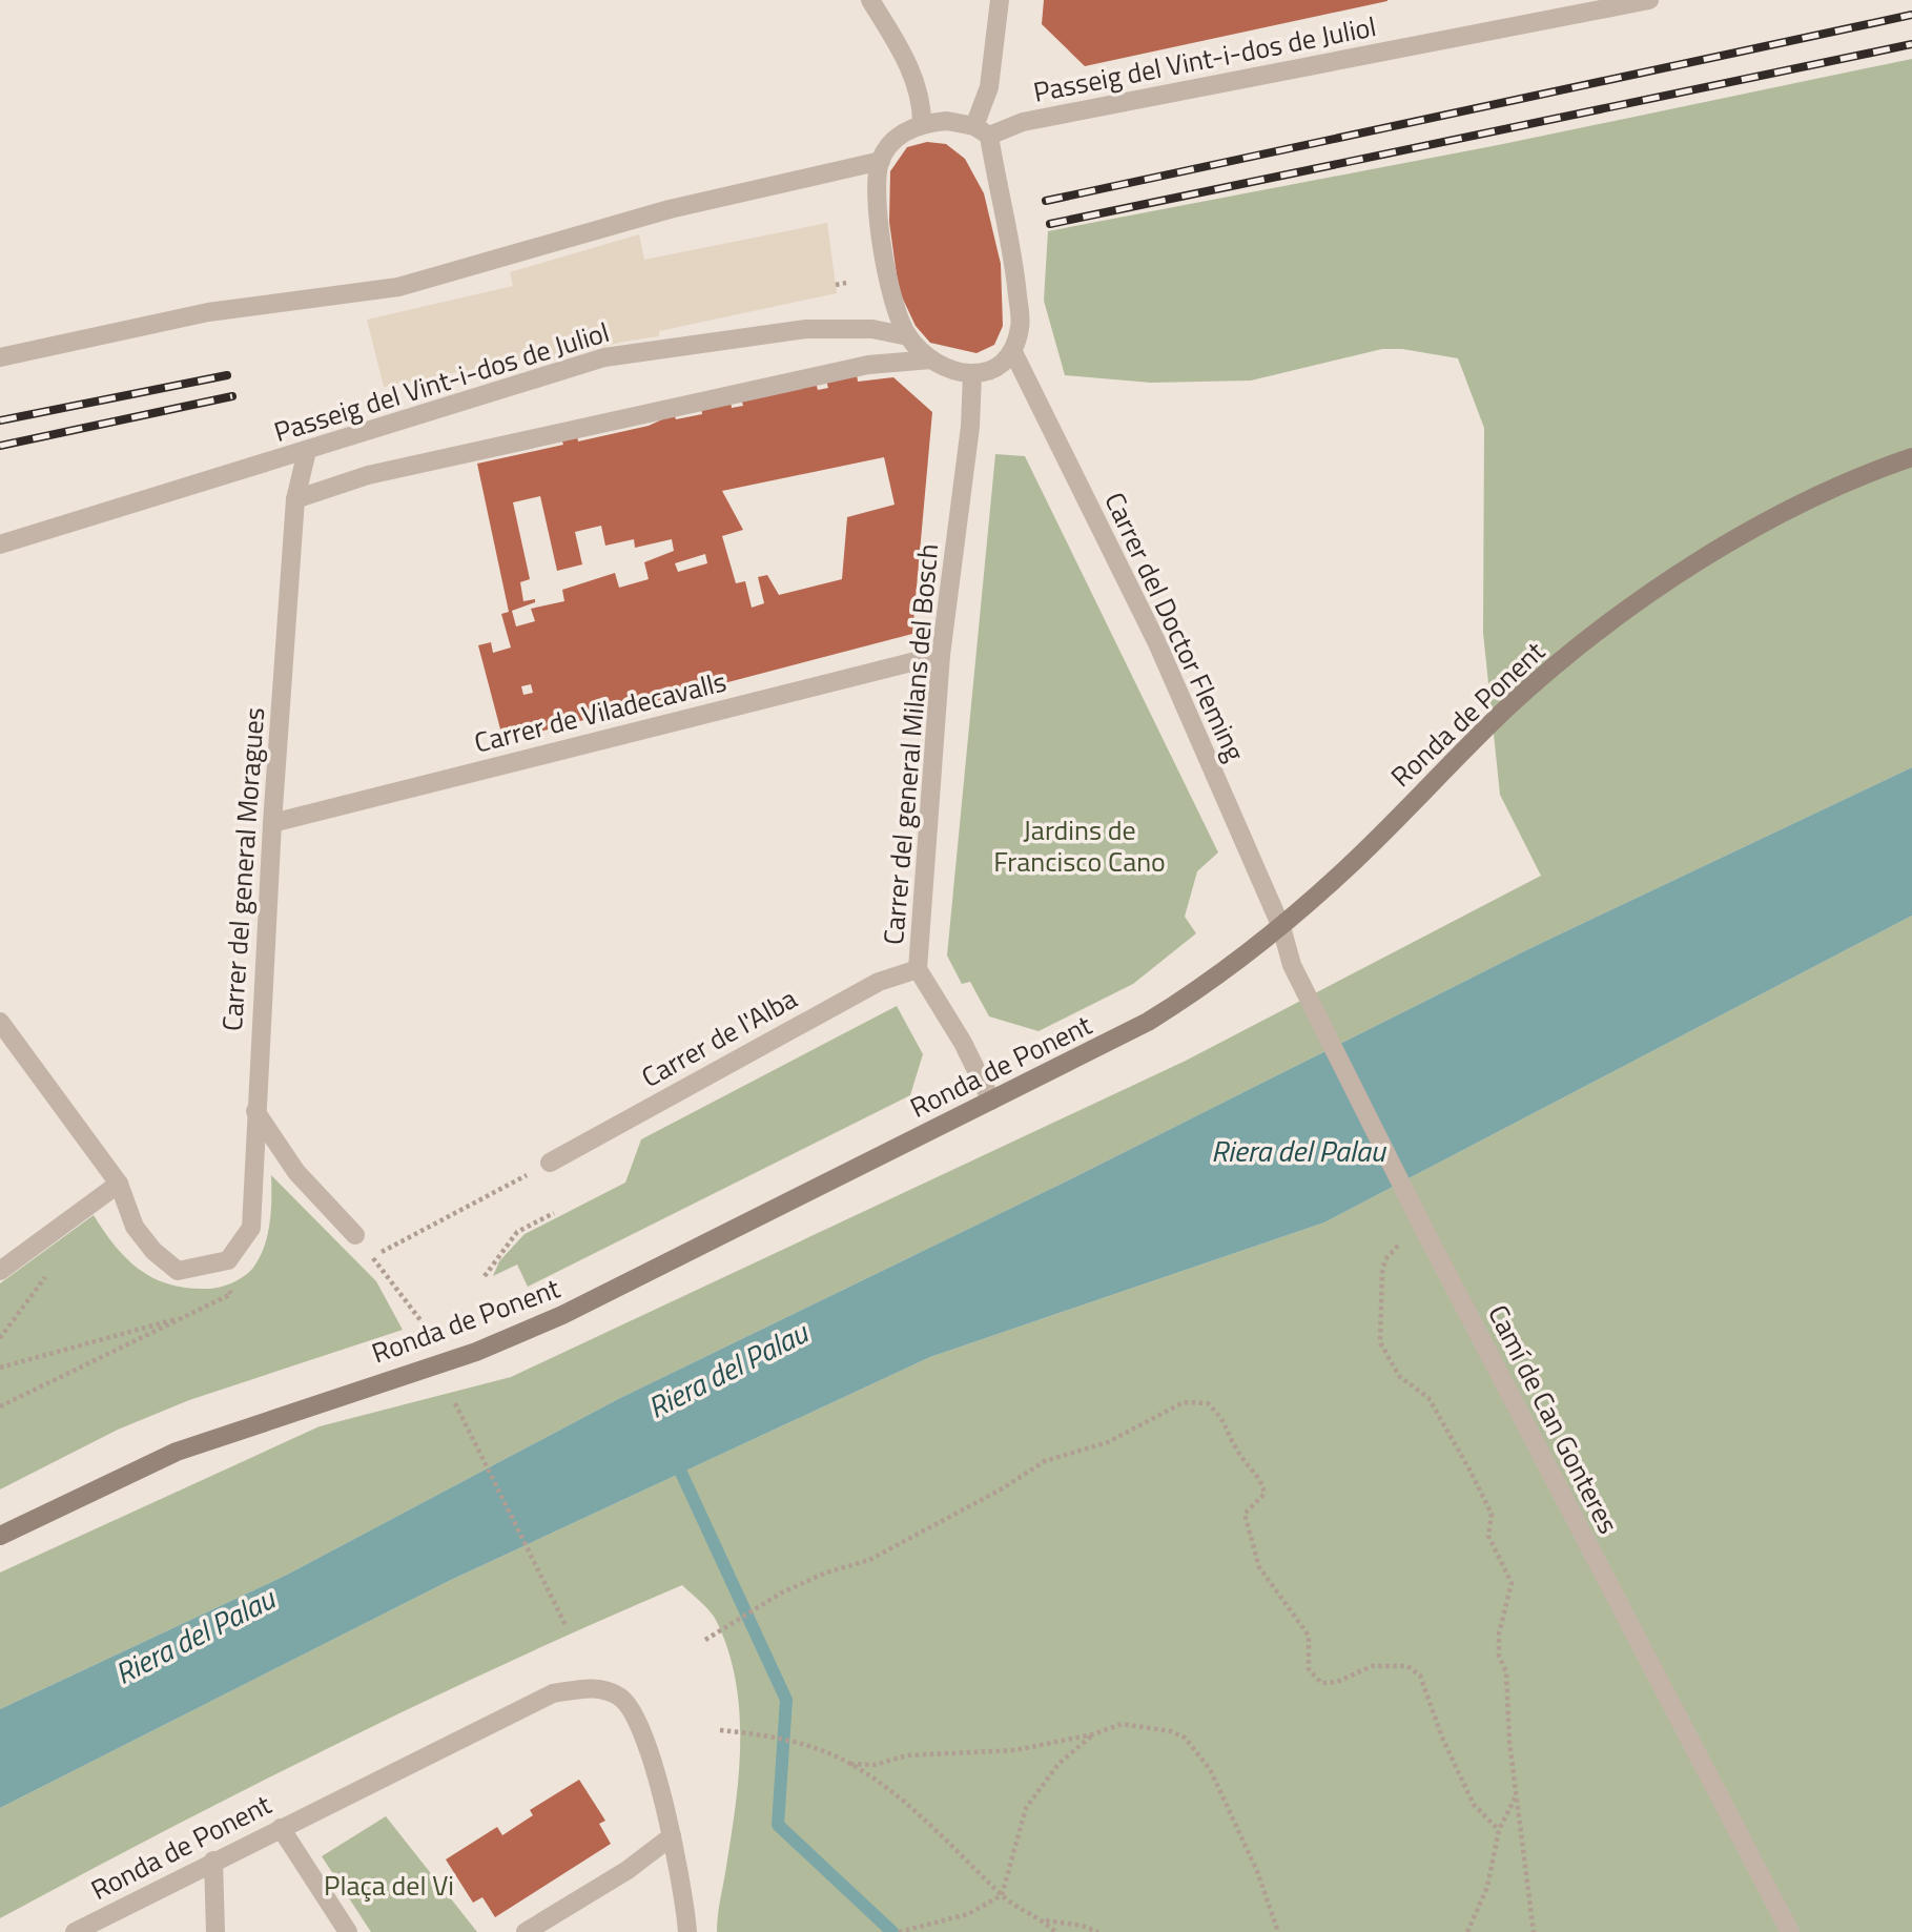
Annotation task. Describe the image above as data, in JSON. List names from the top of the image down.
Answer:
{
  "streets": {
    "main road": ["Ronda de Ponent"],
    "street": [
      "Passeig del Vint-i-dos de Juliol",
      "Carrer del Doctor Fleming",
      "Carrer de Viladecavalls",
      "Carrer del general Milans del Bosch",
      "Carrer del general Moragues",
      "Carrer de l'Alba",
      "Camí de Can Gonteres"
    ]
  },
  "crossings": [
    ["Passeig del Vint-i-dos de Juliol", "Carrer del general Moragues"],
    ["Carrer del Doctor Fleming", "Ronda de Ponent"],
    ["Carrer del Doctor Fleming", "Camí de Can Gonteres"],
    ["Carrer de Viladecavalls", "Carrer del general Milans del Bosch"],
    ["Carrer de Viladecavalls", "Carrer del general Moragues"],
    ["Ronda de Ponent", "Carrer del general Milans del Bosch"],
    ["Ronda de Ponent", "Camí de Can Gonteres"],
    ["Carrer del general Milans del Bosch", "Carrer de l'Alba"]
  ],
  "water": ["Riera del Palau"],
  "parks": ["Jardins de Francisco Cano", "Plaça del Vi"]
}
